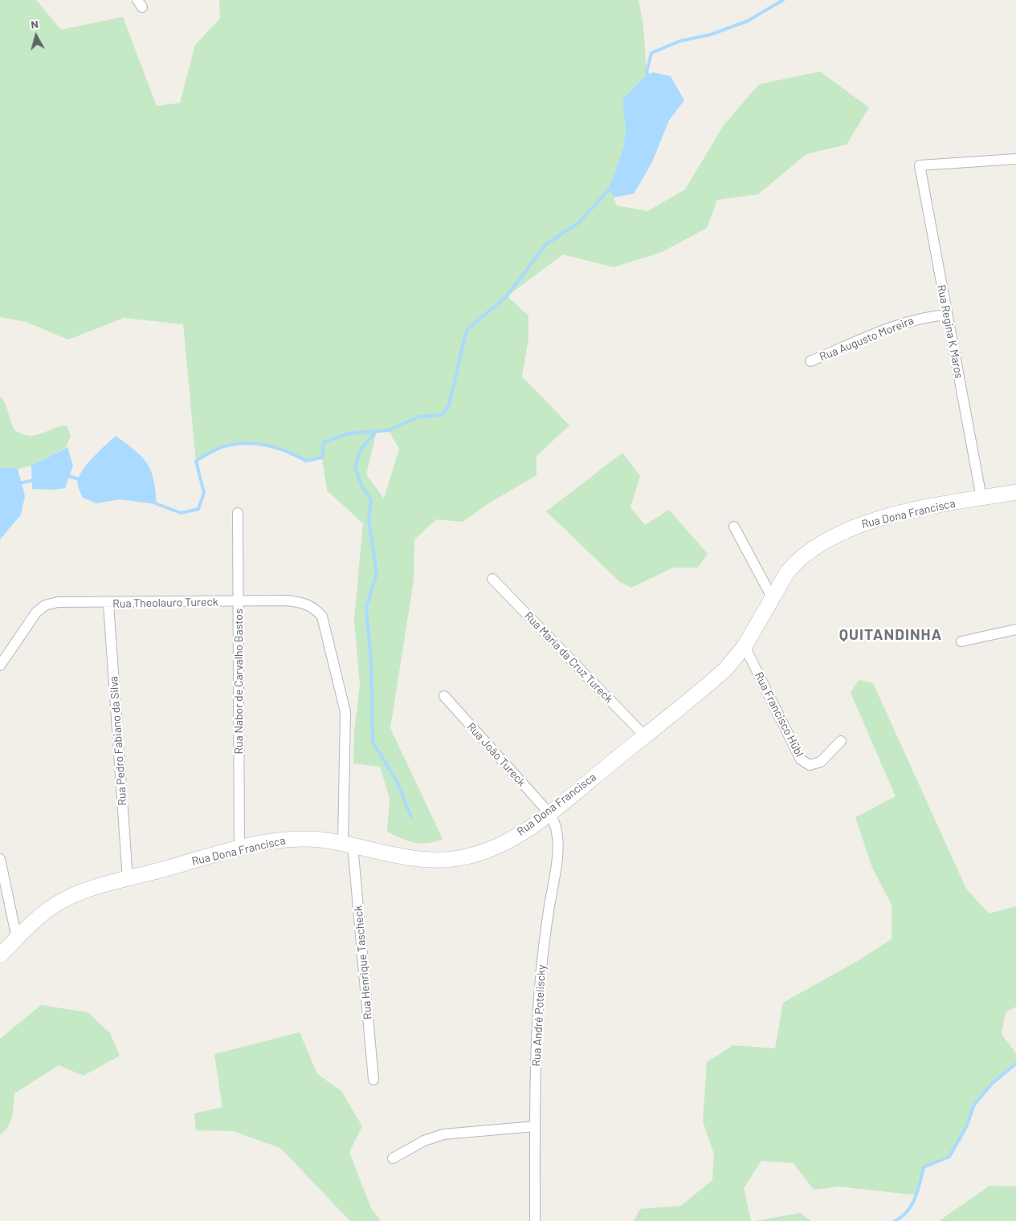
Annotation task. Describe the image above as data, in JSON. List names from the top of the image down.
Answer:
{
  "streets": {
    "main road": ["Rua Dona Francisca"],
    "street": [
      "Rua Regina K Maros",
      "Rua Augusto Moreira",
      "Rua Theolauro Tureck",
      "Rua Maria da Cruz Tureck",
      "Rua Nabor de Carvalho Bastos",
      "Rua Francisco Hübl",
      "Rua Pedro Fabiano da Silva",
      "Rua João Tureck",
      "Rua Henrique Tascheck",
      "Rua André Poteliscky"
    ]
  },
  "crossings": [
    ["Rua Regina K Maros", "Rua Augusto Moreira"],
    ["Rua Regina K Maros", "Rua Dona Francisca"],
    ["Rua Dona Francisca", "Rua Maria da Cruz Tureck"],
    ["Rua Dona Francisca", "Rua Nabor de Carvalho Bastos"],
    ["Rua Dona Francisca", "Rua Francisco Hübl"],
    ["Rua Dona Francisca", "Rua Pedro Fabiano da Silva"],
    ["Rua Dona Francisca", "Rua João Tureck"],
    ["Rua Dona Francisca", "Rua Henrique Tascheck"],
    ["Rua Dona Francisca", "Rua André Poteliscky"],
    ["Rua Theolauro Tureck", "Rua Nabor de Carvalho Bastos"],
    ["Rua Theolauro Tureck", "Rua Pedro Fabiano da Silva"],
    ["Rua Theolauro Tureck", "Rua Henrique Tascheck"],
    ["Rua João Tureck", "Rua André Poteliscky"]
  ],
  "districts": ["QUITANDINHA"],
  "north": "top"
}
